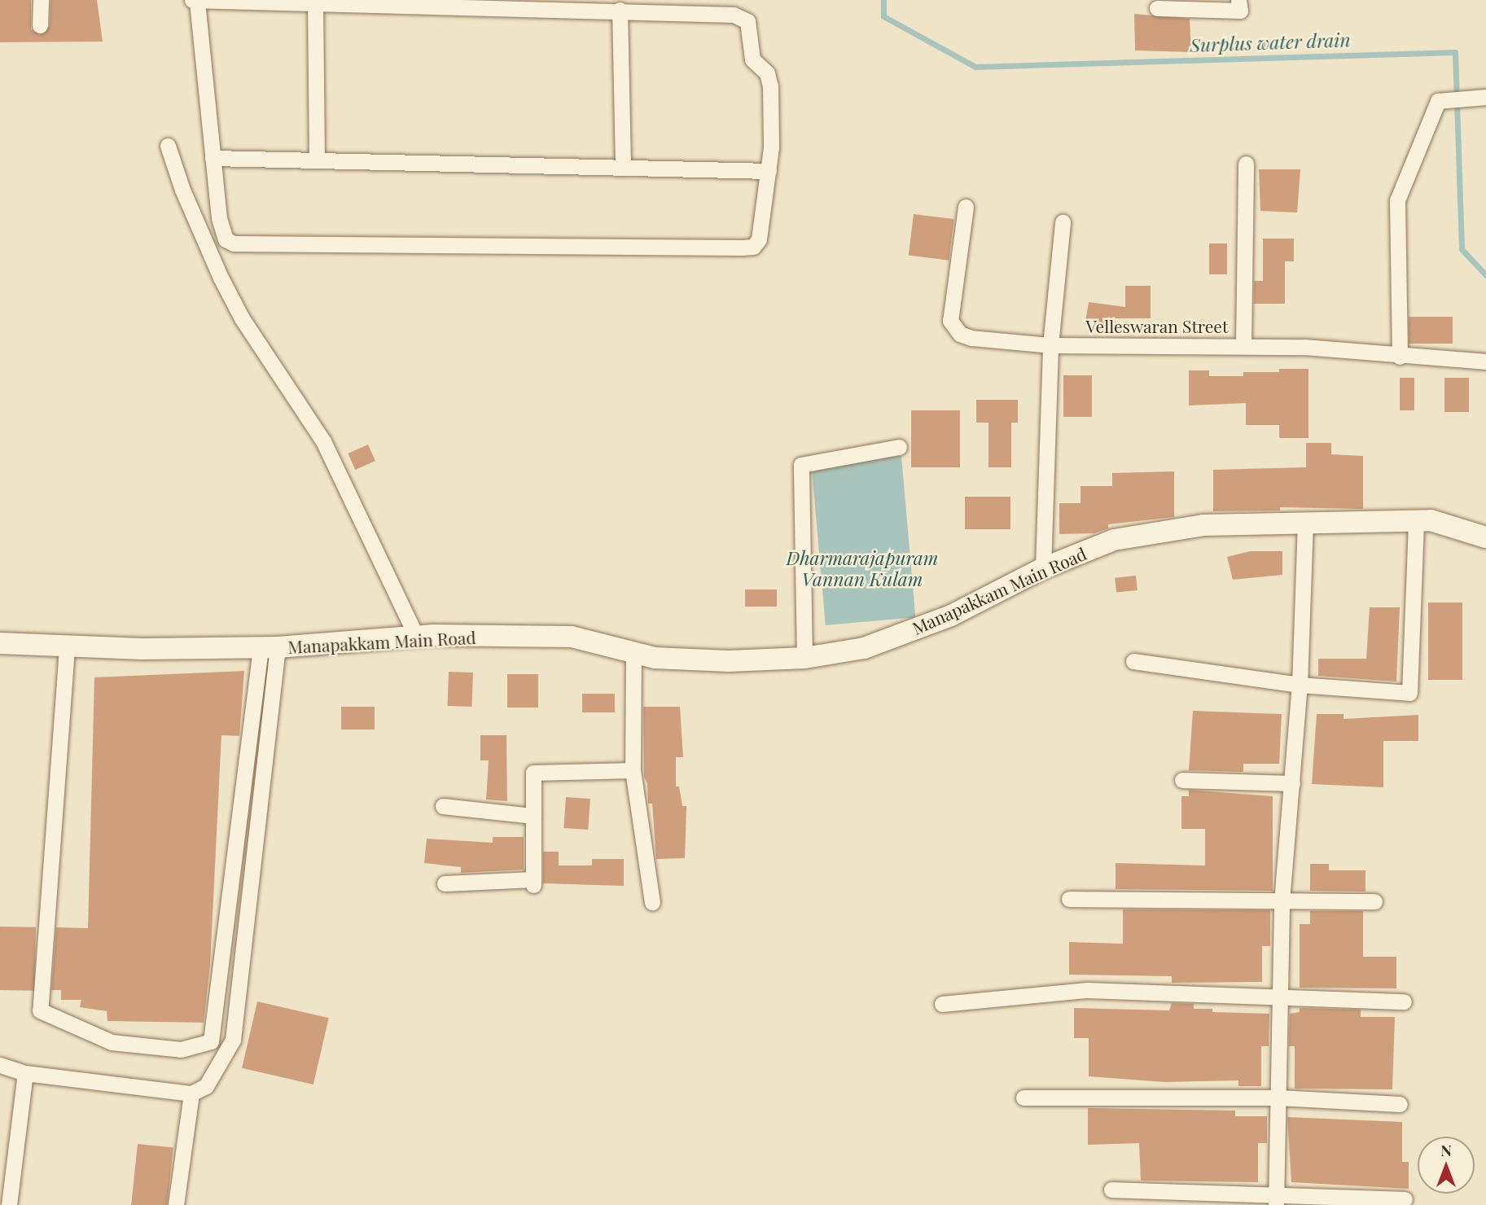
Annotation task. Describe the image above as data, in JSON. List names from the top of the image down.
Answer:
{
  "streets": {
    "main road": ["Manapakkam Main Road"],
    "street": ["Velleswaran Street"]
  },
  "water": ["Surplus water drain", "Dharmarajapuram Vannan Kulam"],
  "north": "top"
}
